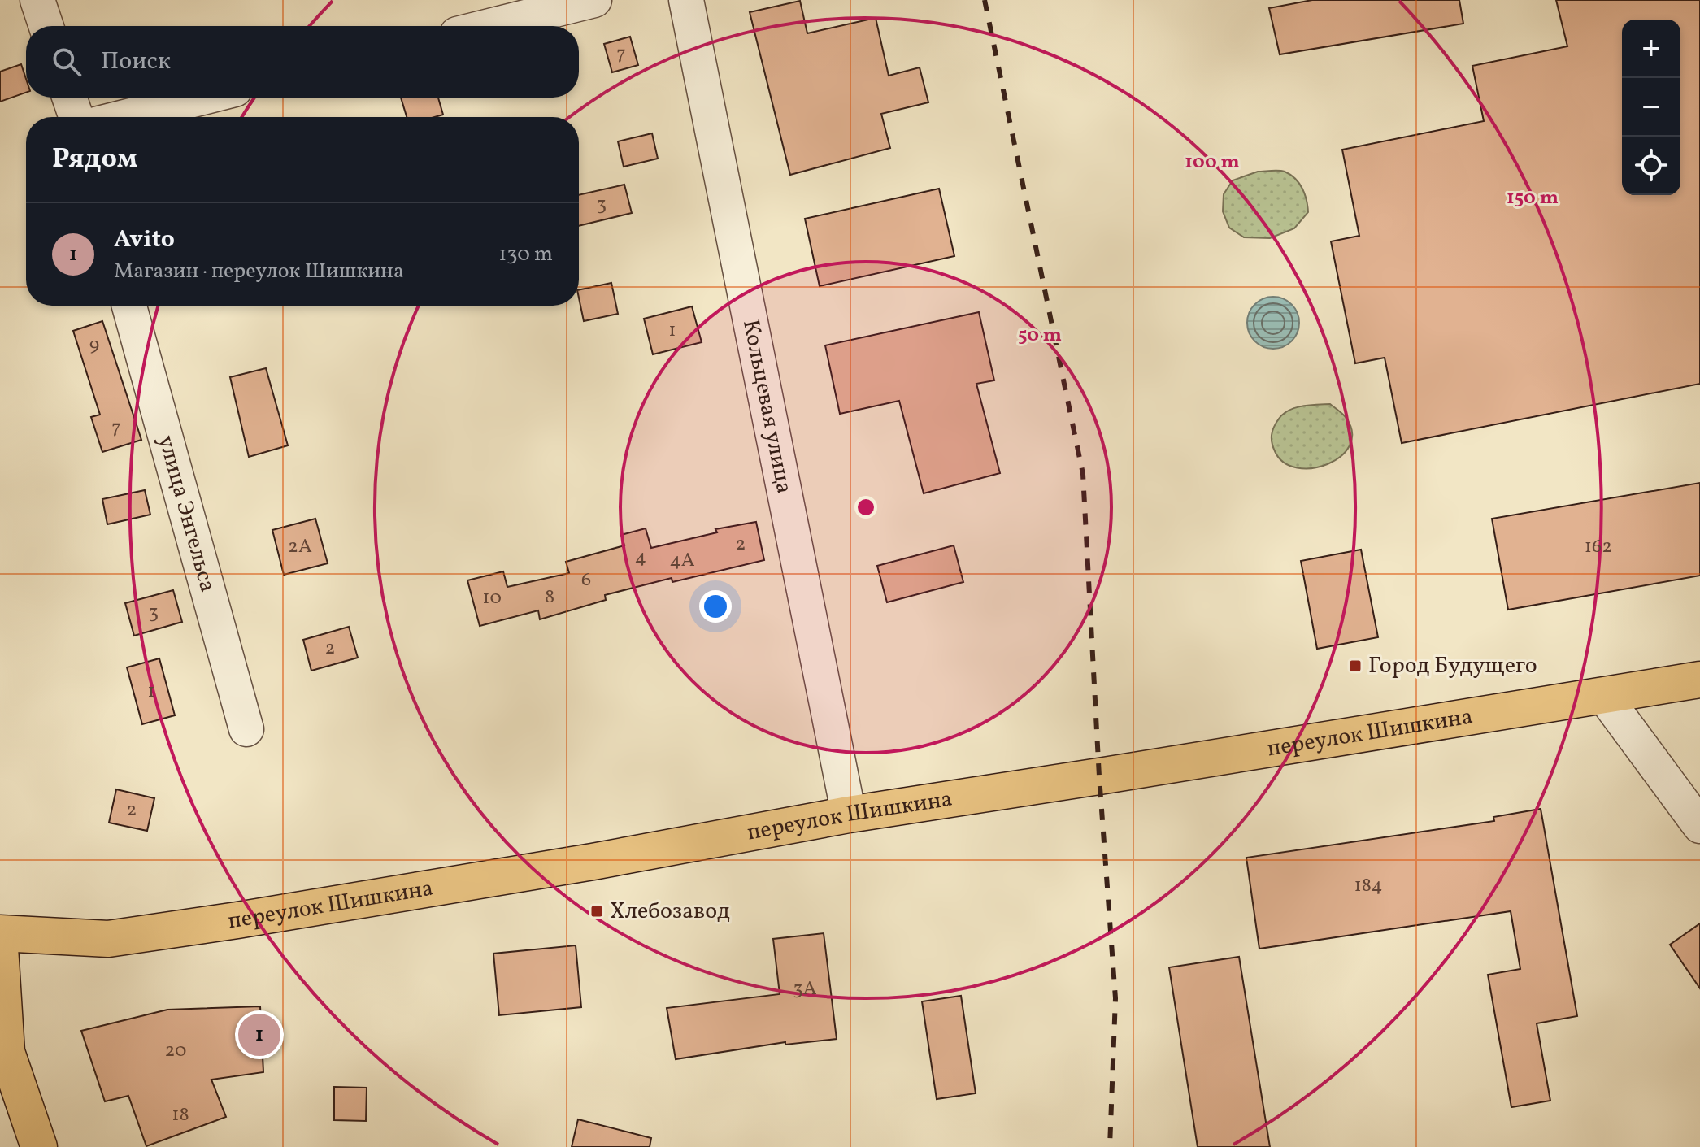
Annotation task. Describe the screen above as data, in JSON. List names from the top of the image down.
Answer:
{
  "streets": {
    "main road": ["переулок Шишкина"],
    "street": ["Кольцевая улица", "улица Энгельса"]
  },
  "crossings": [
    ["Кольцевая улица", "переулок Шишкина"]
  ],
  "places": {
    "transit": ["Город Будущего", "Хлебозавод"]
  },
  "house_numbers": [
    "7",
    "3",
    "1",
    "9",
    "7",
    "2",
    "2А",
    "162",
    "4",
    "4А",
    "6",
    "8",
    "10",
    "3",
    "2",
    "1",
    "2",
    "184",
    "3А",
    "20",
    "18"
  ],
  "page": {
    "map_buttons": ["+", "−"],
    "search": "Поиск",
    "heading": "Рядом",
    "list": [
      {
        "mark": "1",
        "name": "Avito",
        "note": "Магазин · переулок Шишкина",
        "value": "130 m"
      }
    ],
    "pins": "1"
  },
  "rings": ["100 m", "150 m", "50 m"]
}
